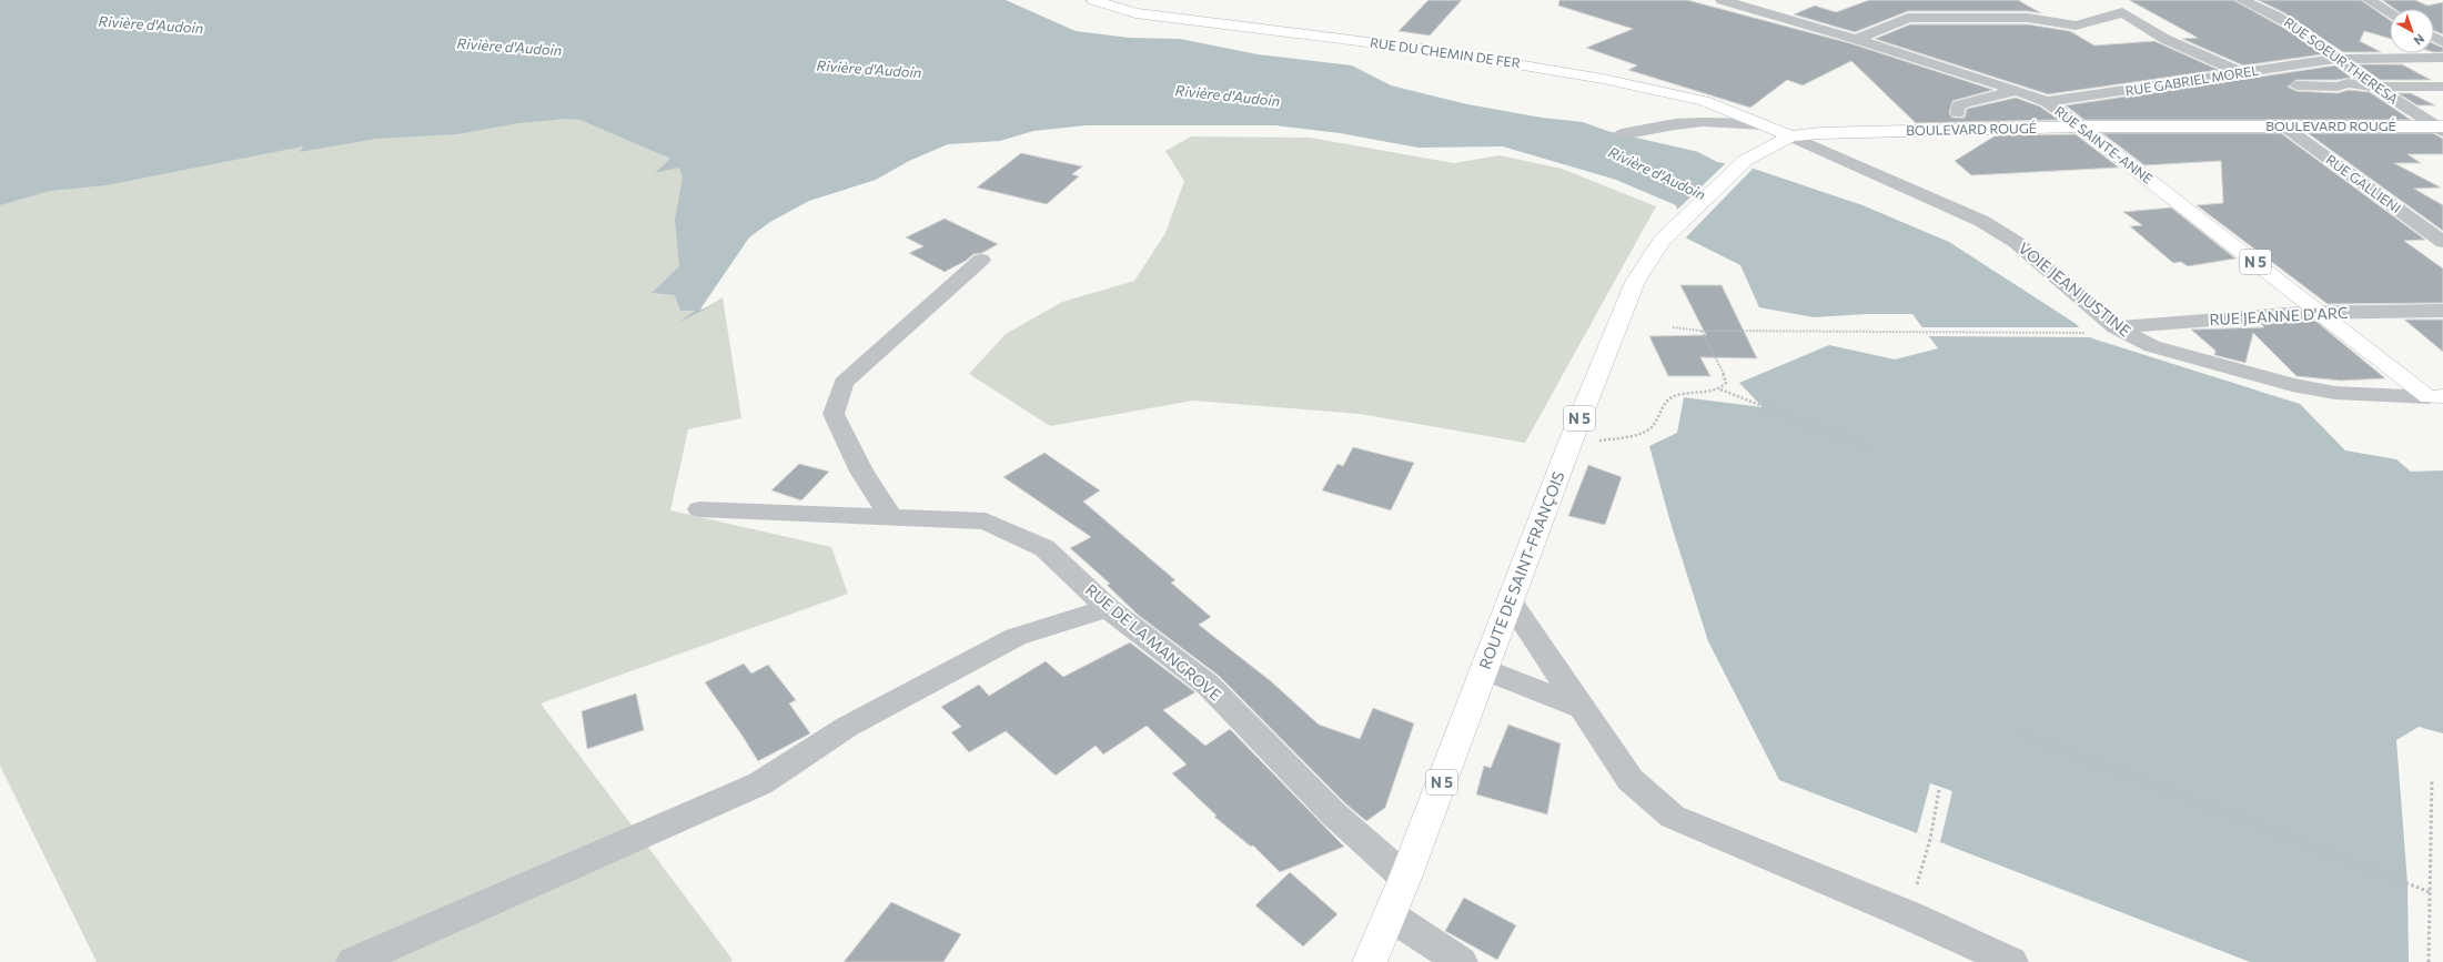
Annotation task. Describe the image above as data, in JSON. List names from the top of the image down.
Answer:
{
  "streets": {
    "main road": [
      "RUE DU CHEMIN DE FER",
      "BOULEVARD ROUGÉ",
      "RUE SAINTE-ANNE",
      "N 5",
      "ROUTE DE SAINT-FRANÇOIS"
    ],
    "street": [
      "RUE SOEUR THERESA",
      "RUE GABRIEL MOREL",
      "RUE GALLIENI",
      "VOIE JEAN JUSTINE",
      "RUE JEANNE D'ARC",
      "RUE DE LA MANGROVE"
    ]
  },
  "crossings": [
    ["RUE DU CHEMIN DE FER", "BOULEVARD ROUGÉ"],
    ["RUE DU CHEMIN DE FER", "VOIE JEAN JUSTINE"],
    ["RUE SOEUR THERESA", "RUE GABRIEL MOREL"],
    ["RUE SOEUR THERESA", "BOULEVARD ROUGÉ"],
    ["RUE GABRIEL MOREL", "RUE SAINTE-ANNE"],
    ["BOULEVARD ROUGÉ", "RUE SAINTE-ANNE"],
    ["BOULEVARD ROUGÉ", "RUE GALLIENI"],
    ["BOULEVARD ROUGÉ", "VOIE JEAN JUSTINE"],
    ["BOULEVARD ROUGÉ", "ROUTE DE SAINT-FRANÇOIS"],
    ["RUE SAINTE-ANNE", "VOIE JEAN JUSTINE"],
    ["RUE SAINTE-ANNE", "RUE JEANNE D'ARC"],
    ["VOIE JEAN JUSTINE", "RUE JEANNE D'ARC"],
    ["ROUTE DE SAINT-FRANÇOIS", "RUE DE LA MANGROVE"]
  ],
  "water": ["Rivière d'Audoin"],
  "north": "bottom right"
}
